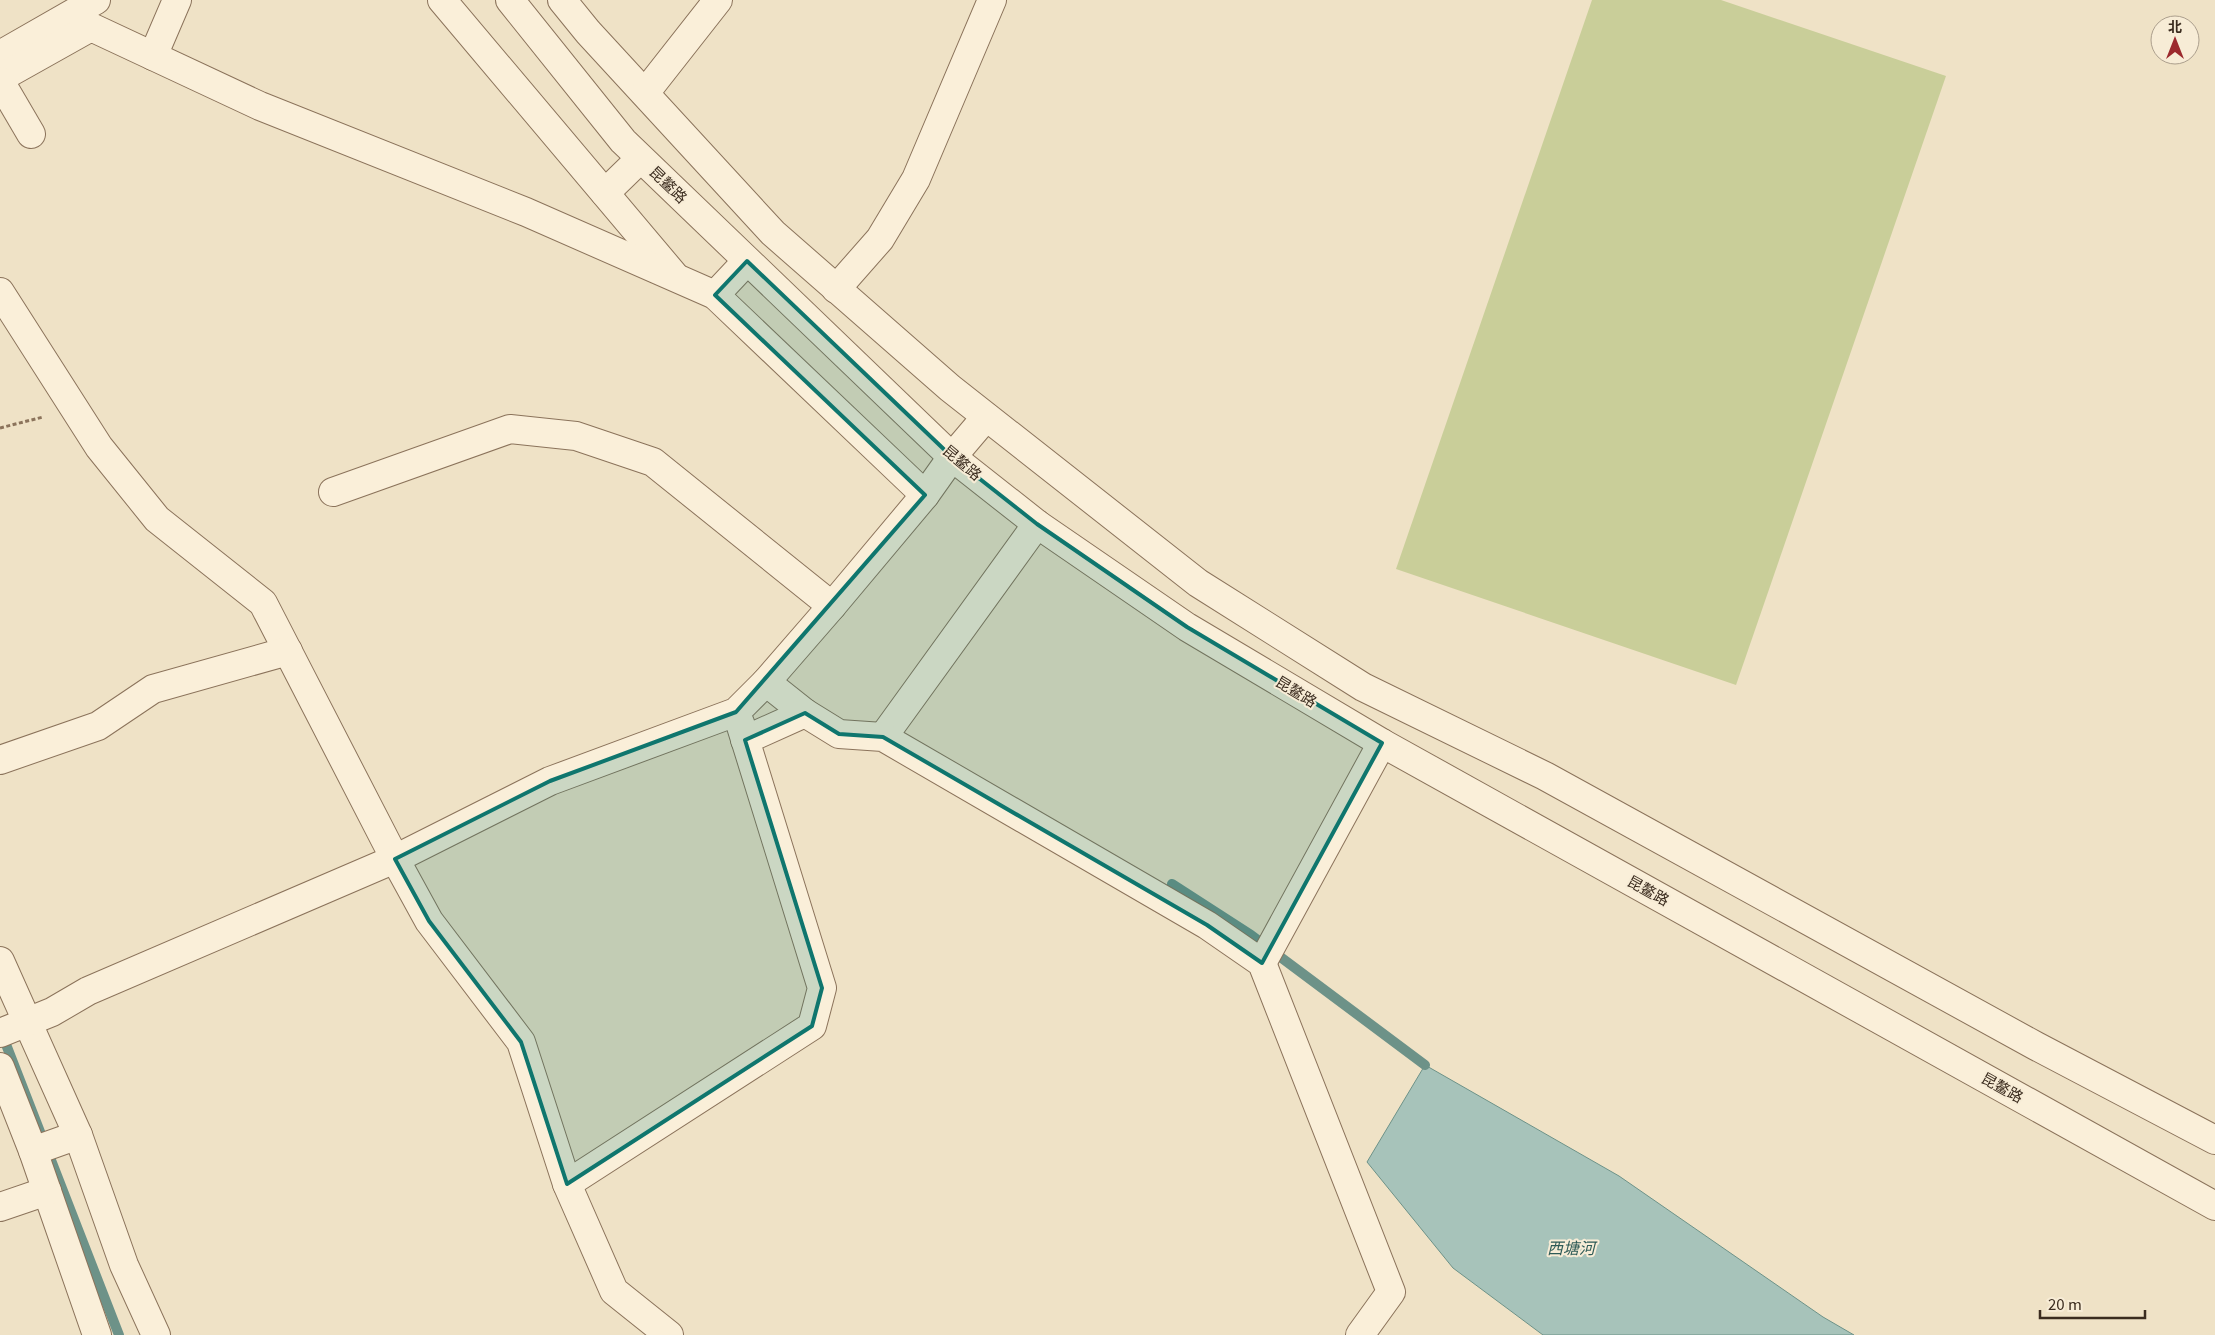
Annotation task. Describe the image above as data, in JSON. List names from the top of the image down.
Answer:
{
  "streets": {
    "street": ["昆鳌路"]
  },
  "water": ["西塘河"],
  "scale_bar": "20 m",
  "north": "top"
}
